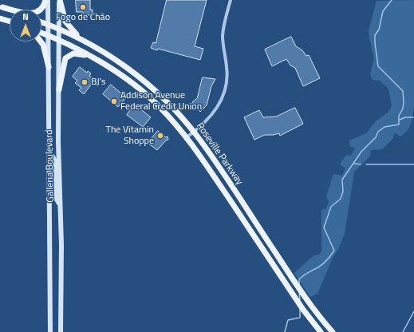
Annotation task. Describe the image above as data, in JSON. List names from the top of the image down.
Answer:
{
  "streets": {
    "main road": ["Roseville Parkway", "Galleria Boulevard"]
  },
  "crossings": [
    ["Roseville Parkway", "Galleria Boulevard"]
  ],
  "places": [
    "Fogo de Chão",
    "BJ's",
    "Addison Avenue Federal Credit Union",
    "The Vitamin Shoppe"
  ],
  "north": "top"
}
